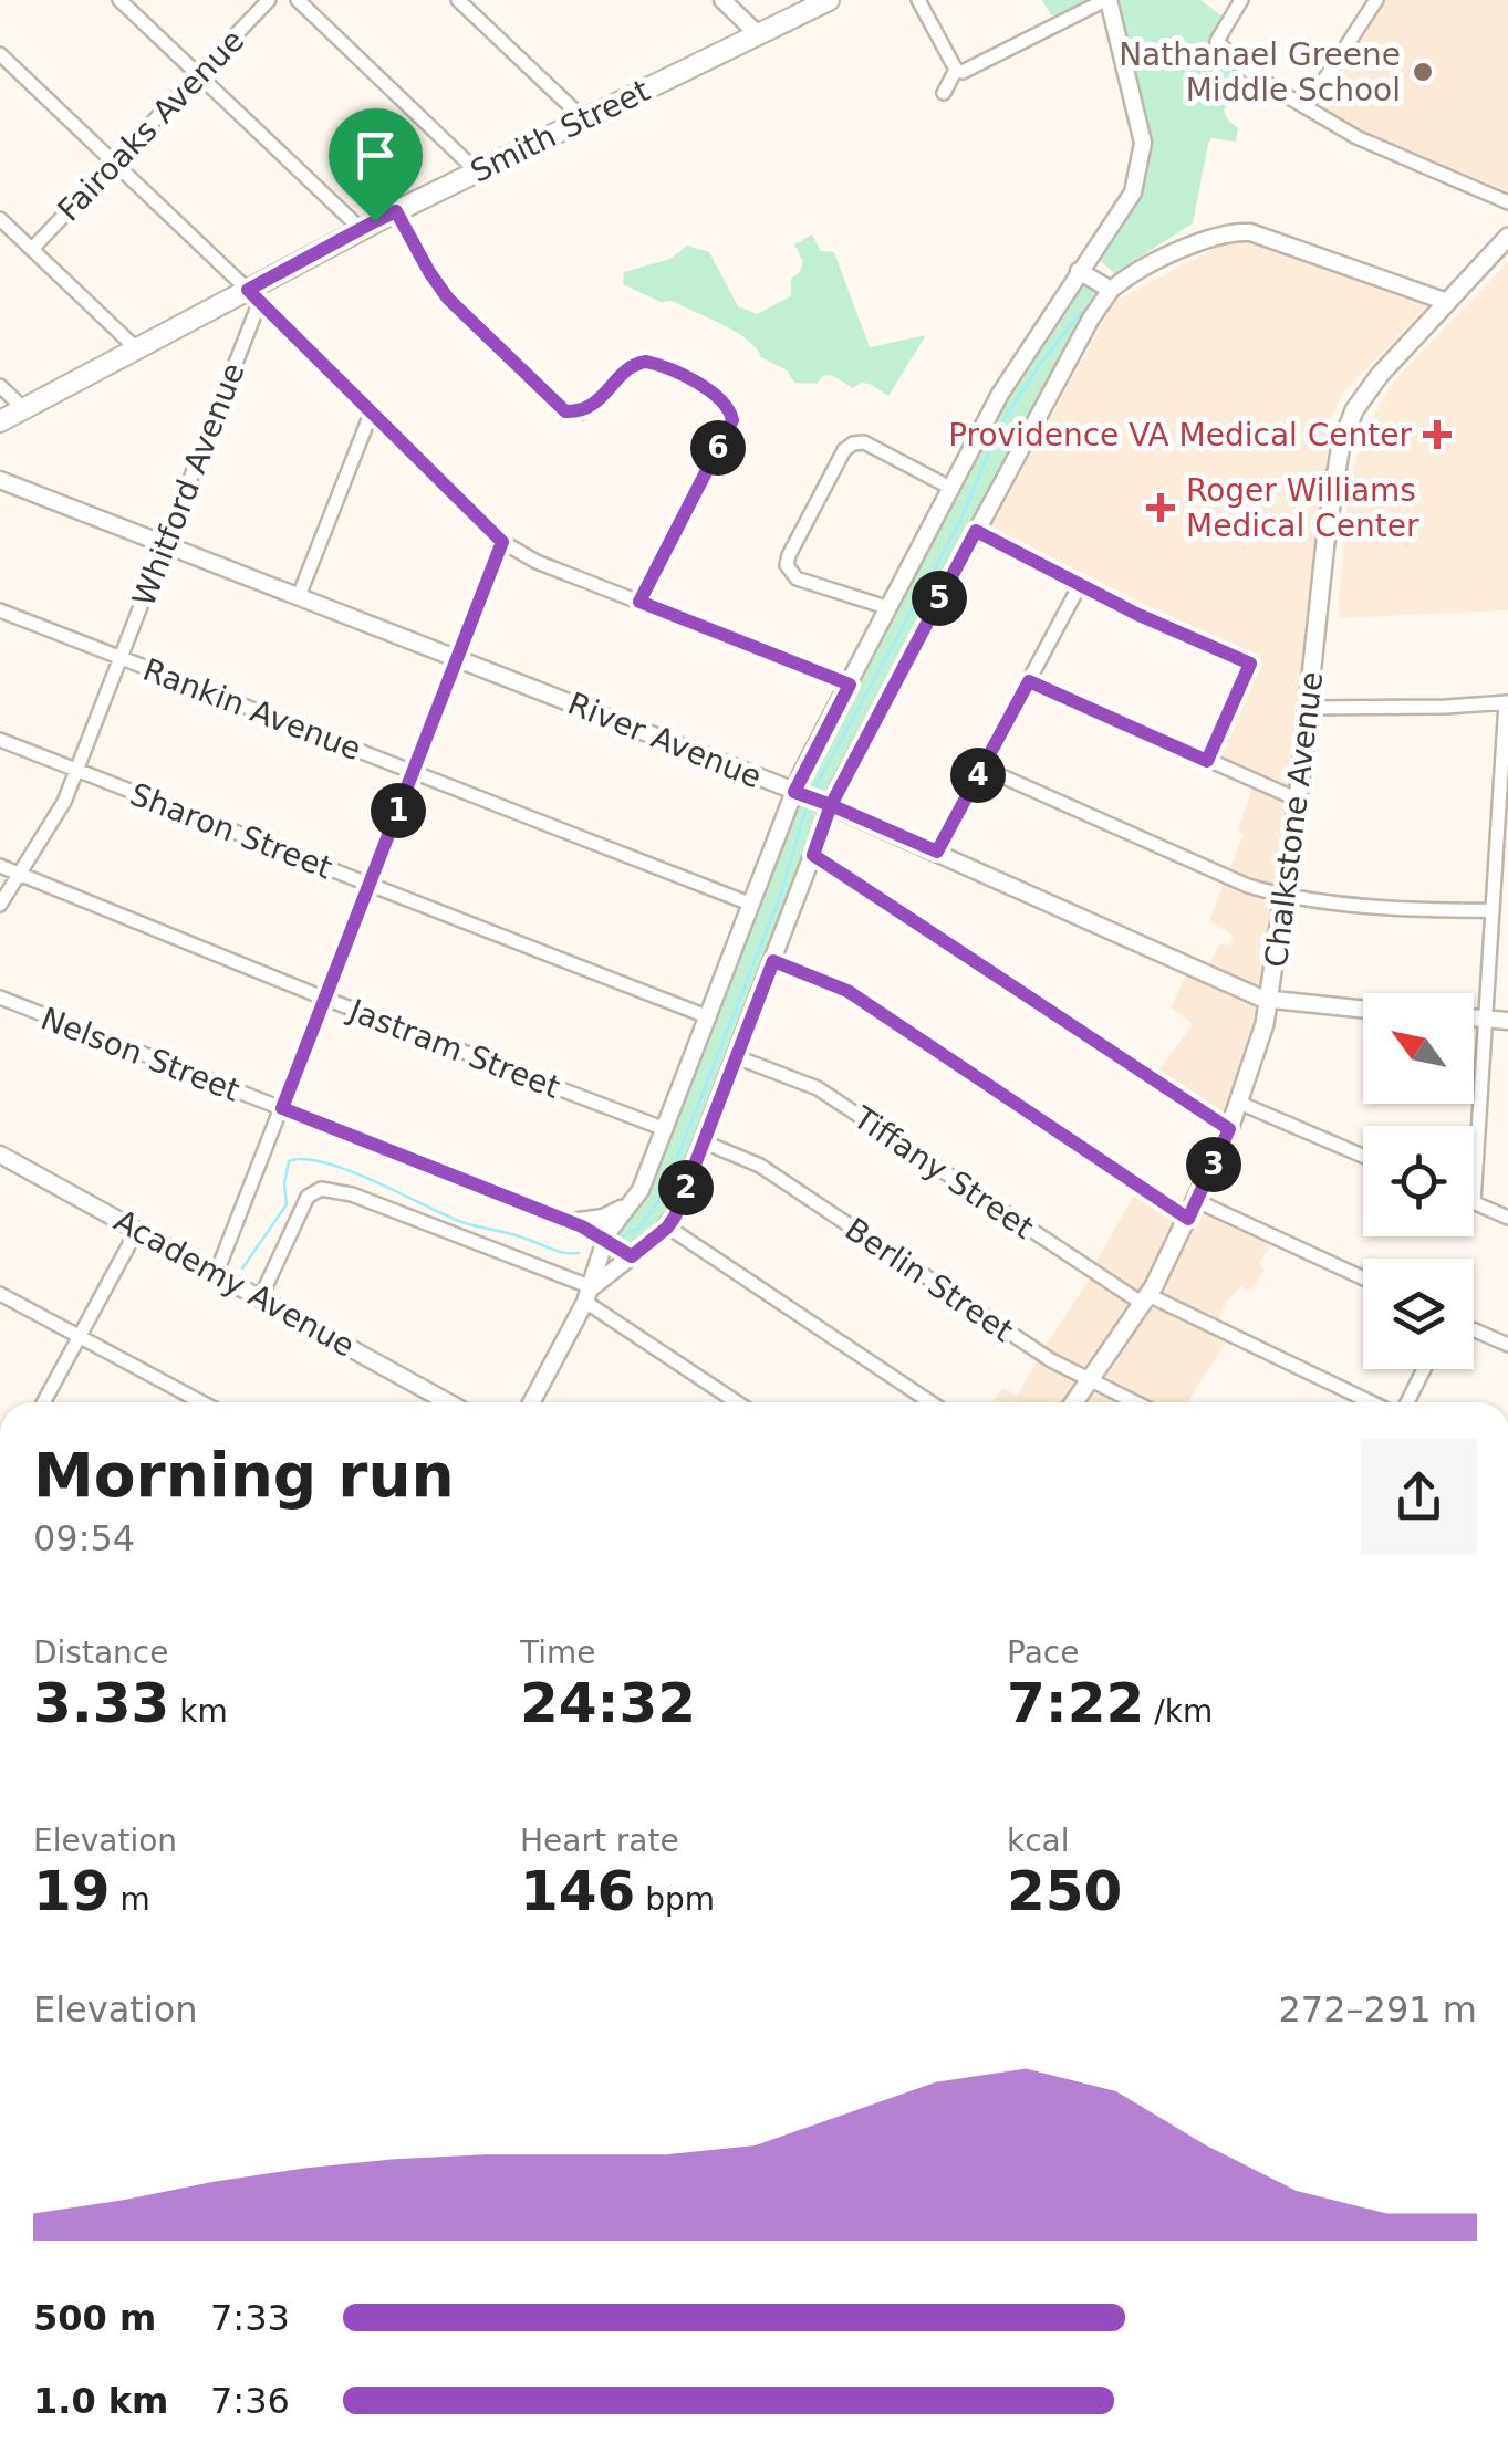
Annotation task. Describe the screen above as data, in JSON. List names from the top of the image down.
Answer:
{
  "streets": {
    "main road": ["Smith Street", "Chalkstone Avenue"],
    "street": [
      "Fairoaks Avenue",
      "Whitford Avenue",
      "Rankin Avenue",
      "River Avenue",
      "Sharon Street",
      "Jastram Street",
      "Nelson Street",
      "Tiffany Street",
      "Berlin Street",
      "Academy Avenue"
    ]
  },
  "crossings": [
    ["Smith Street", "Whitford Avenue"],
    ["Whitford Avenue", "Rankin Avenue"],
    ["Whitford Avenue", "River Avenue"],
    ["Whitford Avenue", "Sharon Street"],
    ["Whitford Avenue", "Jastram Street"],
    ["River Avenue", "Chalkstone Avenue"],
    ["Chalkstone Avenue", "Tiffany Street"],
    ["Chalkstone Avenue", "Berlin Street"]
  ],
  "places": {
    "other": ["Nathanael Greene Middle School"],
    "health": ["Providence VA Medical Center", "Roger Williams Medical Center"]
  },
  "north": "top left",
  "page": {
    "pins": [
      "6",
      "5",
      "4",
      "1",
      "3",
      "2"
    ],
    "heading": ["Morning run", "09:54"],
    "stats": [
      ["Distance", "3.33 km"],
      ["Time", "24:32"],
      ["Pace", "7:22 /km"],
      ["Elevation", "19 m"],
      ["Heart rate", "146 bpm"],
      ["kcal", "250"]
    ],
    "chart": ["Elevation", "272–291 m"],
    "list": [
      {
        "name": "500 m",
        "note": "7:33"
      },
      {
        "name": "1.0 km",
        "note": "7:36"
      }
    ]
  }
}
